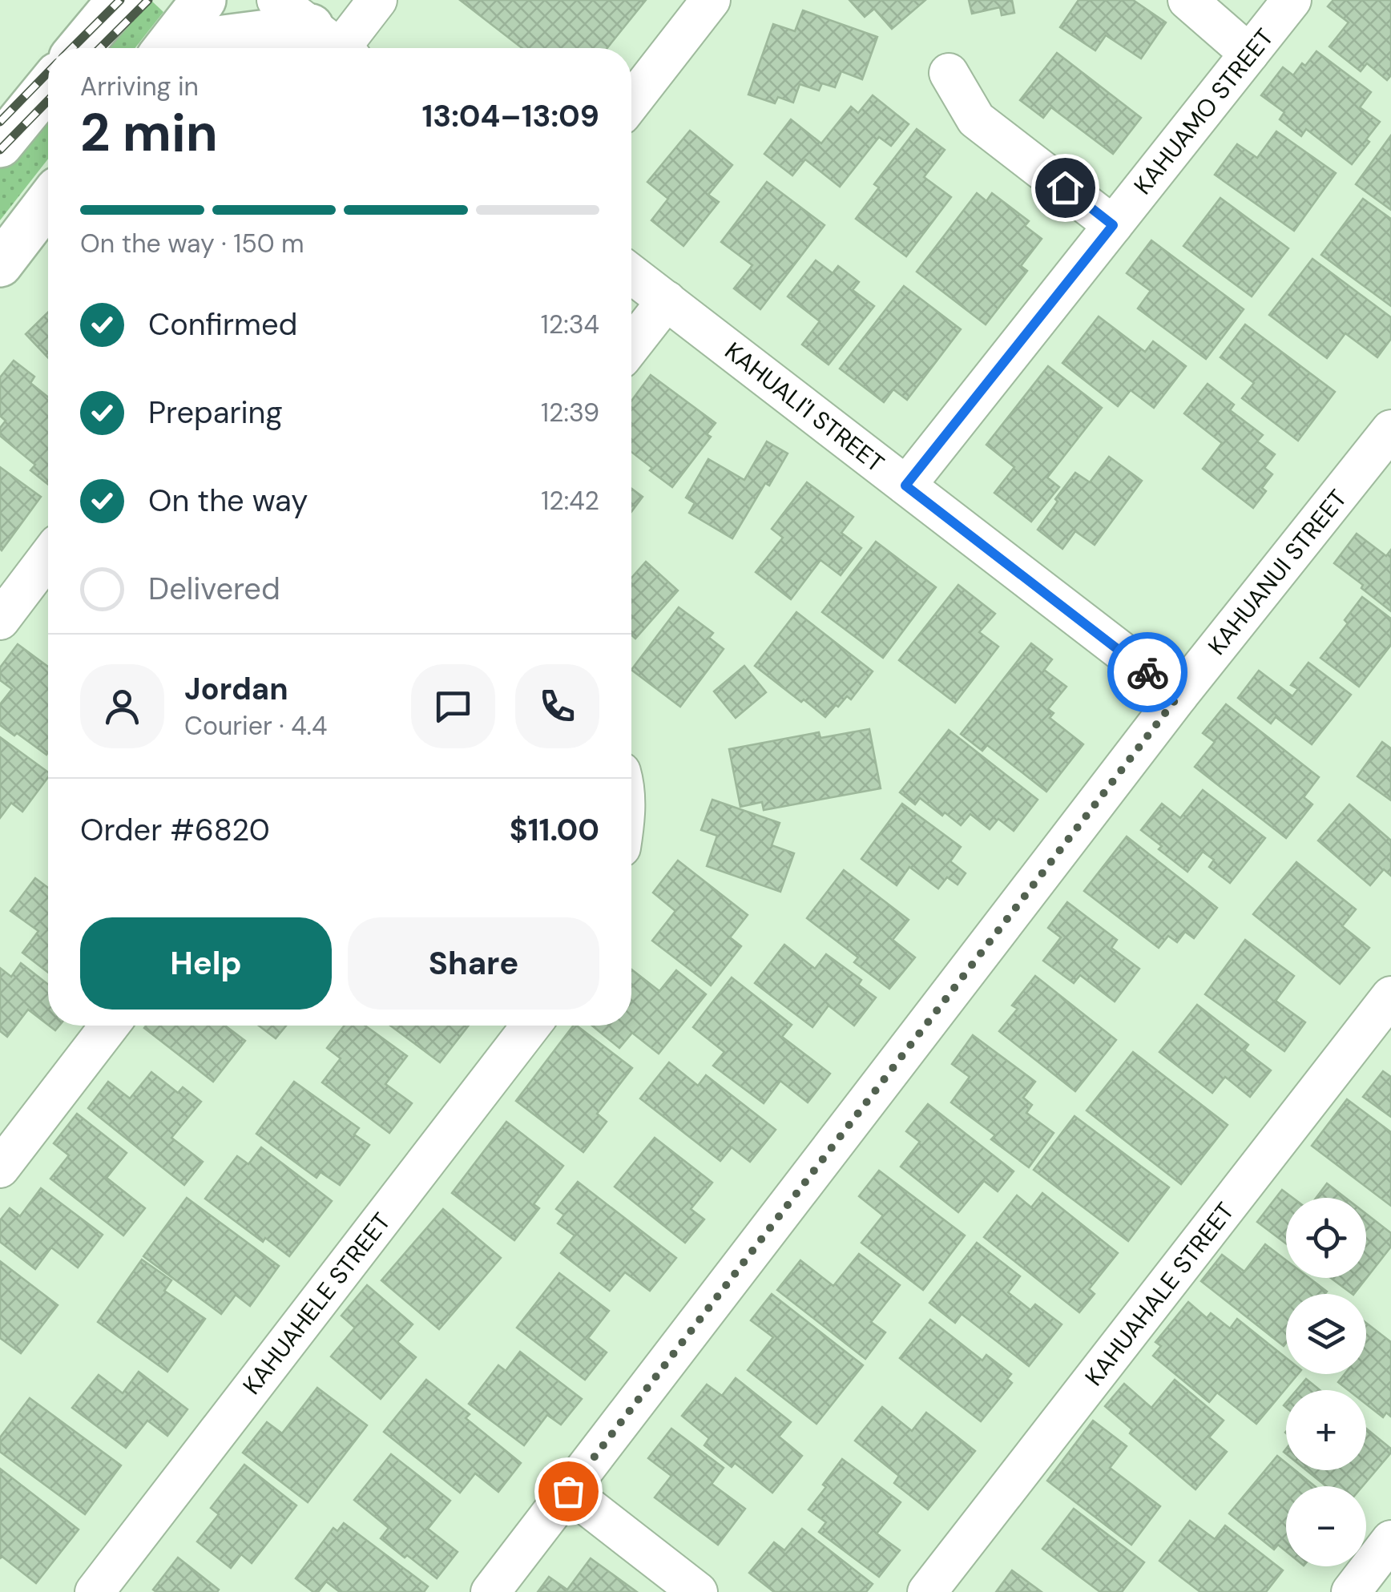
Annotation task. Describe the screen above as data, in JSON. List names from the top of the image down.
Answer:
{
  "streets": {
    "street": [
      "KAHUAMO STREET",
      "KAHUALI'I STREET",
      "KAHUANUI STREET",
      "KAHUAHALE STREET",
      "KAHUAHELE STREET"
    ]
  },
  "crossings": [
    ["KAHUAMO STREET", "KAHUALI'I STREET"],
    ["KAHUALI'I STREET", "KAHUANUI STREET"]
  ],
  "page": {
    "heading": ["2 min", "Arriving in", "13:04–13:09"],
    "panel": [
      "Jordan",
      "Courier · 4.4",
      "Order #6820",
      "$11.00"
    ],
    "bar": "On the way · 150 m",
    "list": [
      ["Confirmed", "12:34"],
      ["Preparing", "12:39"],
      ["On the way", "12:42"],
      "Delivered"
    ],
    "buttons": ["Help", "Share"],
    "map_buttons": ["+", "−"]
  }
}
